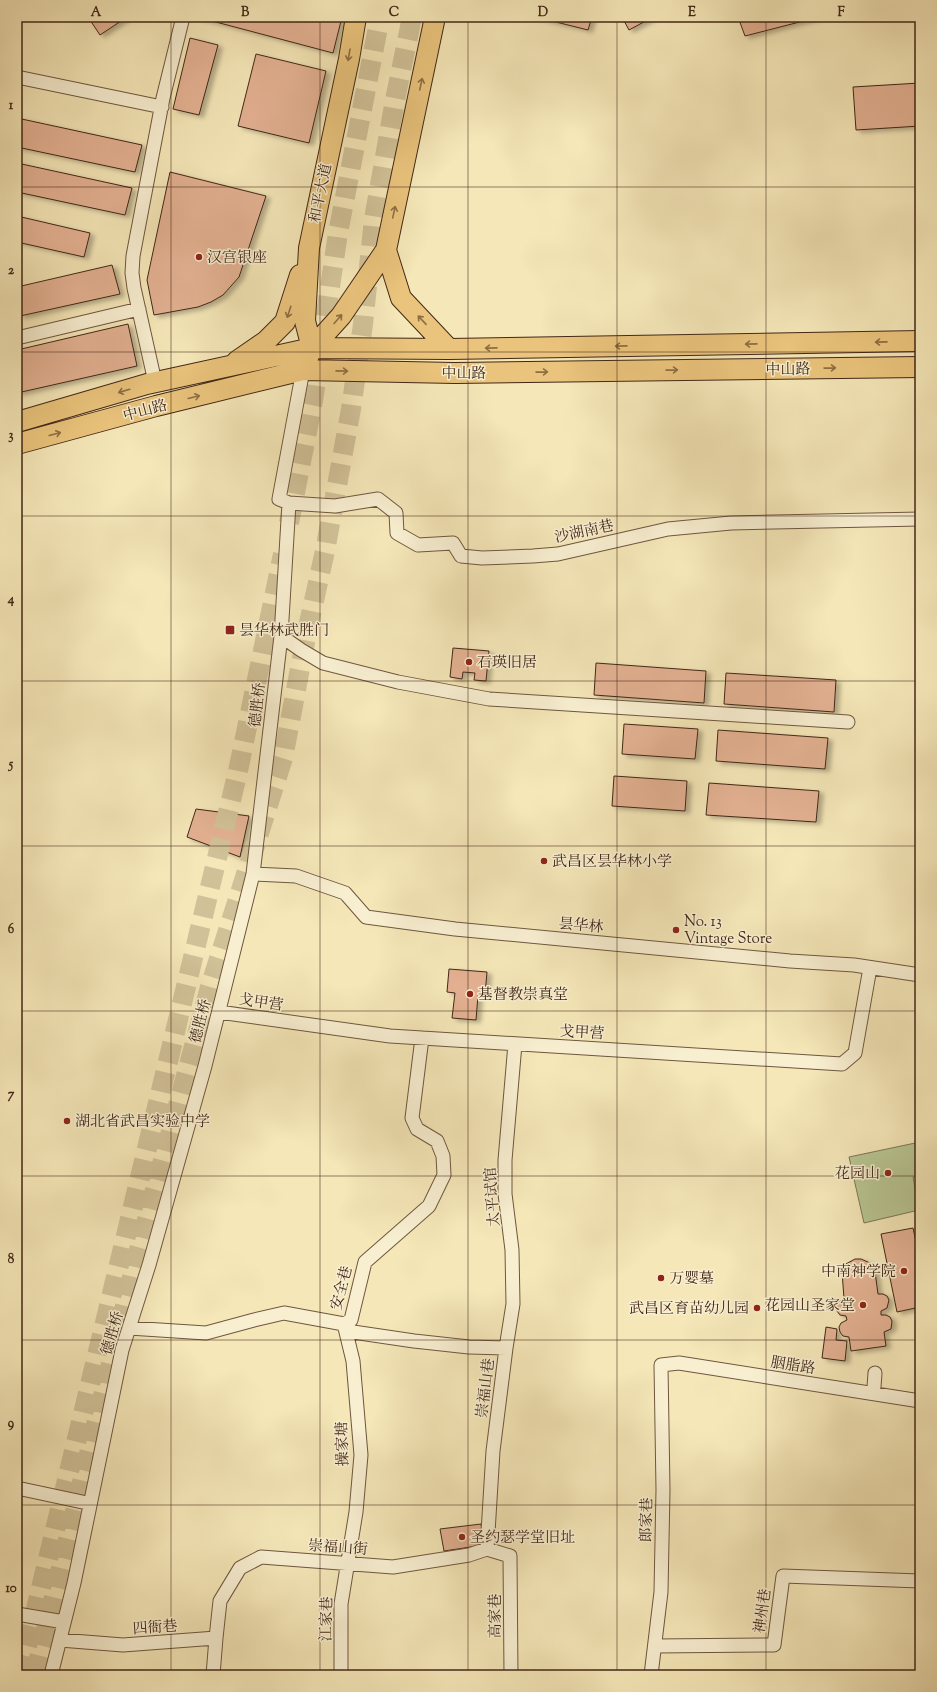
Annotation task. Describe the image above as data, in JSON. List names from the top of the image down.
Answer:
{
  "streets": {
    "main road": ["和平大道", "中山路"],
    "street": [
      "沙湖南巷",
      "德胜桥",
      "昙华林",
      "戈甲营",
      "太平试馆",
      "安全巷",
      "胭脂路",
      "崇福山巷",
      "操家塘",
      "郎家巷",
      "崇福山街",
      "神州巷",
      "高家巷",
      "江家巷",
      "四衙巷"
    ]
  },
  "crossings": [
    ["和平大道", "中山路"],
    ["沙湖南巷", "德胜桥"],
    ["德胜桥", "昙华林"],
    ["德胜桥", "戈甲营"],
    ["德胜桥", "安全巷"],
    ["德胜桥", "四衙巷"],
    ["昙华林", "戈甲营"],
    ["戈甲营", "太平试馆"],
    ["戈甲营", "安全巷"],
    ["太平试馆", "崇福山巷"],
    ["安全巷", "崇福山巷"],
    ["安全巷", "操家塘"],
    ["胭脂路", "郎家巷"],
    ["崇福山巷", "操家塘"],
    ["崇福山巷", "崇福山街"],
    ["崇福山巷", "高家巷"],
    ["操家塘", "崇福山街"],
    ["操家塘", "江家巷"],
    ["郎家巷", "神州巷"],
    ["崇福山街", "高家巷"],
    ["崇福山街", "江家巷"],
    ["崇福山街", "四衙巷"]
  ],
  "places": {
    "other": [
      "汉宫银座",
      "石瑛旧居",
      "武昌区昙华林小学",
      "No. 13 Vintage Store",
      "基督教崇真堂",
      "湖北省武昌实验中学",
      "花园山",
      "中南神学院",
      "万婴墓",
      "花园山圣家堂",
      "武昌区育苗幼儿园",
      "圣约瑟学堂旧址"
    ],
    "transit": ["昙华林武胜门"]
  },
  "grid": {
    "columns": [
      "A",
      "B",
      "C",
      "D",
      "E",
      "F"
    ],
    "rows": [
      "1",
      "2",
      "3",
      "4",
      "5",
      "6",
      "7",
      "8",
      "9",
      "10"
    ]
  }
}
